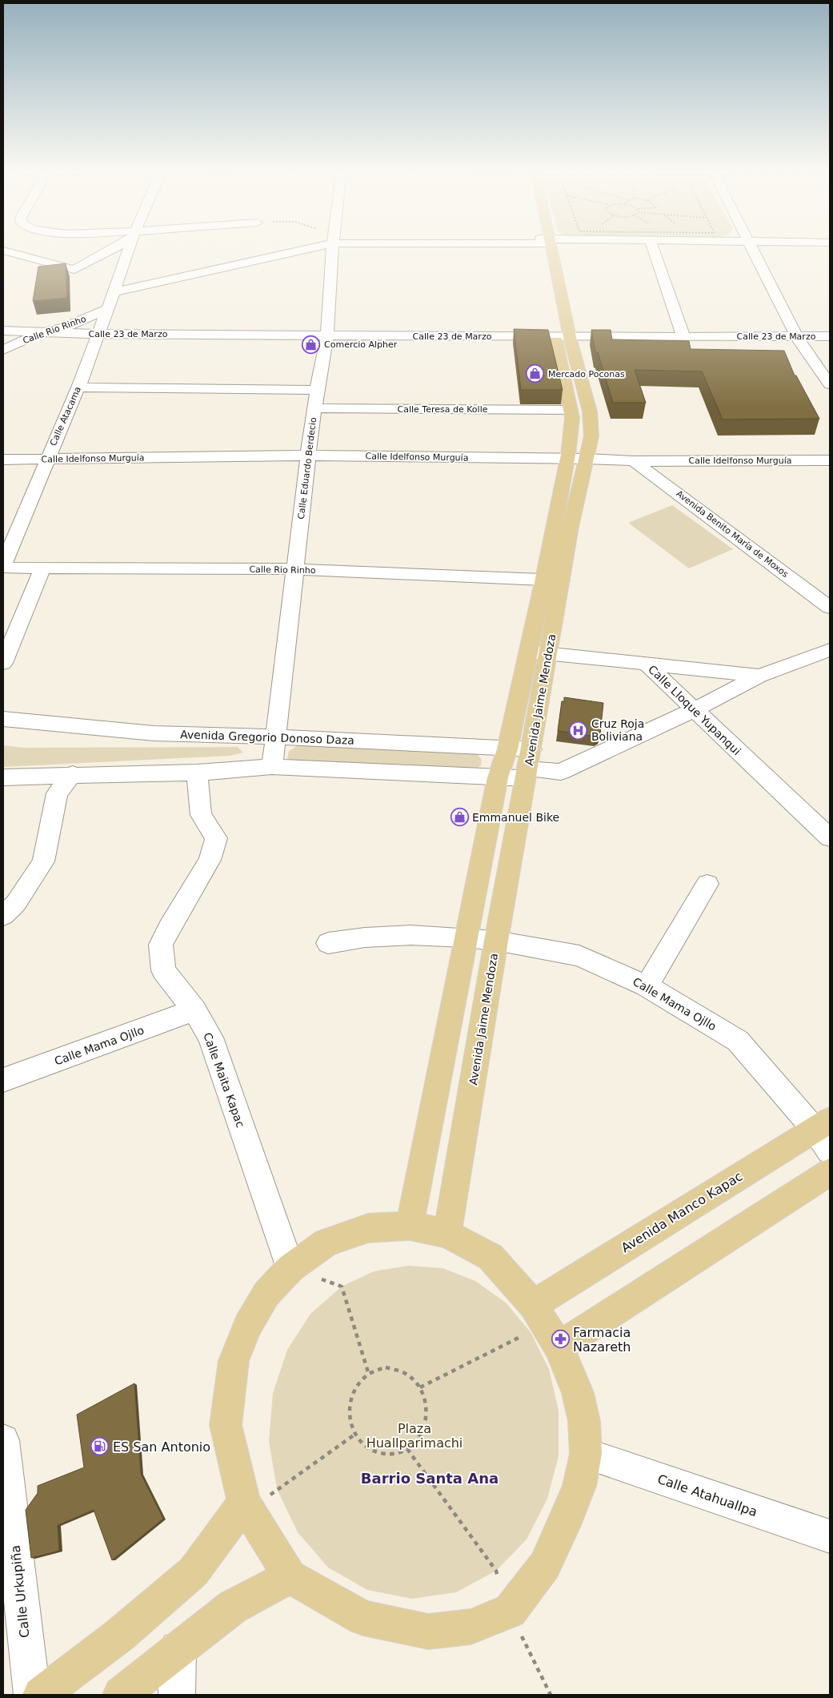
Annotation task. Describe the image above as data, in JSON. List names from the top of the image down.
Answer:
{
  "streets": {
    "main road": ["Avenida Jaime Mendoza", "Avenida Manco Kapac"],
    "street": [
      "Calle Rio Rinho",
      "Calle 23 de Marzo",
      "Calle Teresa de Kolle",
      "Calle Atacama",
      "Calle Idelfonso Murguía",
      "Calle Eduardo Berdecio",
      "Avenida Benito María de Moxos",
      "Calle Lloque Yupanqui",
      "Avenida Gregorio Donoso Daza",
      "Calle Mama Ojllo",
      "Calle Maita Kapac",
      "Calle Atahuallpa",
      "Calle Urkupiña"
    ]
  },
  "crossings": [
    ["Calle Rio Rinho", "Calle 23 de Marzo"],
    ["Calle Rio Rinho", "Calle Atacama"],
    ["Calle Rio Rinho", "Calle Eduardo Berdecio"],
    ["Calle Rio Rinho", "Avenida Jaime Mendoza"],
    ["Calle 23 de Marzo", "Calle Atacama"],
    ["Calle 23 de Marzo", "Calle Eduardo Berdecio"],
    ["Calle 23 de Marzo", "Avenida Jaime Mendoza"],
    ["Calle Teresa de Kolle", "Calle Eduardo Berdecio"],
    ["Calle Teresa de Kolle", "Avenida Jaime Mendoza"],
    ["Calle Atacama", "Calle Idelfonso Murguía"],
    ["Calle Idelfonso Murguía", "Calle Eduardo Berdecio"],
    ["Calle Idelfonso Murguía", "Avenida Benito María de Moxos"],
    ["Calle Idelfonso Murguía", "Avenida Jaime Mendoza"],
    ["Calle Eduardo Berdecio", "Avenida Gregorio Donoso Daza"],
    ["Avenida Jaime Mendoza", "Calle Lloque Yupanqui"],
    ["Avenida Jaime Mendoza", "Avenida Gregorio Donoso Daza"],
    ["Avenida Jaime Mendoza", "Calle Mama Ojllo"],
    ["Calle Mama Ojllo", "Calle Maita Kapac"],
    ["Calle Mama Ojllo", "Avenida Manco Kapac"]
  ],
  "districts": ["Barrio Santa Ana"],
  "parks": ["Plaza Huallparimachi"],
  "places": {
    "shop": ["Comercio Alpher", "Mercado Poconas", "Emmanuel Bike"],
    "hospital": ["Cruz Roja Boliviana"],
    "pharmacy": ["Farmacia Nazareth"],
    "fuel station": ["ES San Antonio"]
  }
}
